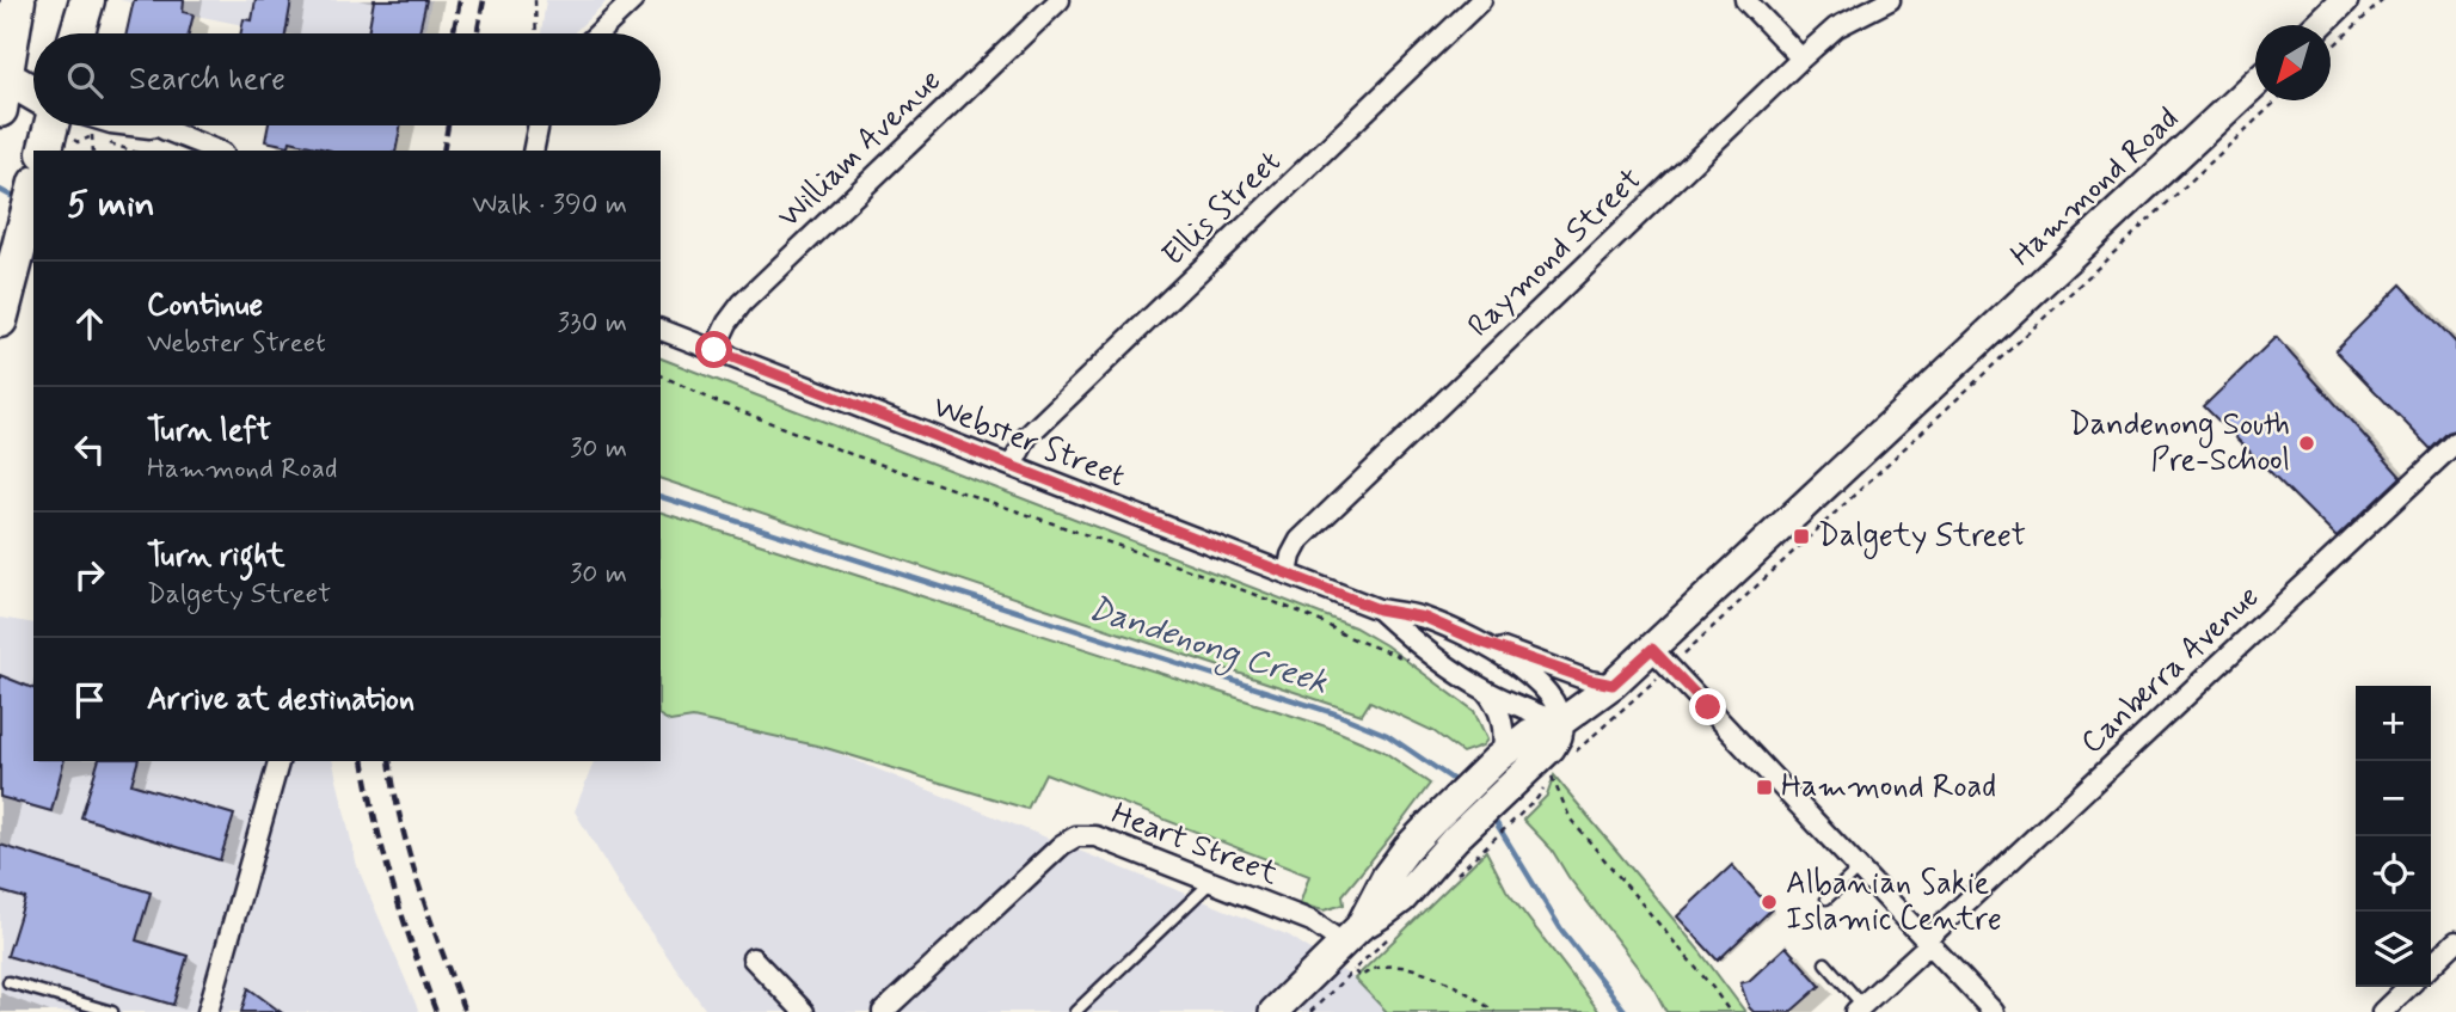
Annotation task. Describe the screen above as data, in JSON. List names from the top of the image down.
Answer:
{
  "streets": {
    "main road": ["Hammond Road"],
    "street": [
      "William Avenue",
      "Ellis Street",
      "Raymond Street",
      "Webster Street",
      "Canberra Avenue",
      "Heart Street"
    ]
  },
  "crossings": [
    ["William Avenue", "Webster Street"],
    ["Hammond Road", "Webster Street"],
    ["Hammond Road", "Heart Street"],
    ["Ellis Street", "Webster Street"],
    ["Raymond Street", "Webster Street"]
  ],
  "water": ["Dandenong Creek"],
  "places": {
    "other": ["Dandenong South Pre-School", "Albanian Sakie Islamic Centre"],
    "transit": ["Dalgety Street", "Hammond Road"]
  },
  "north": "bottom left",
  "page": {
    "search": "Search here",
    "heading": ["5 min", "Walk · 390 m"],
    "list": [
      ["Continue", "Webster Street", "330 m"],
      ["Turn left", "Hammond Road", "30 m"],
      ["Turn right", "Dalgety Street", "30 m"],
      "Arrive at destination"
    ],
    "map_buttons": ["+", "−"]
  }
}
